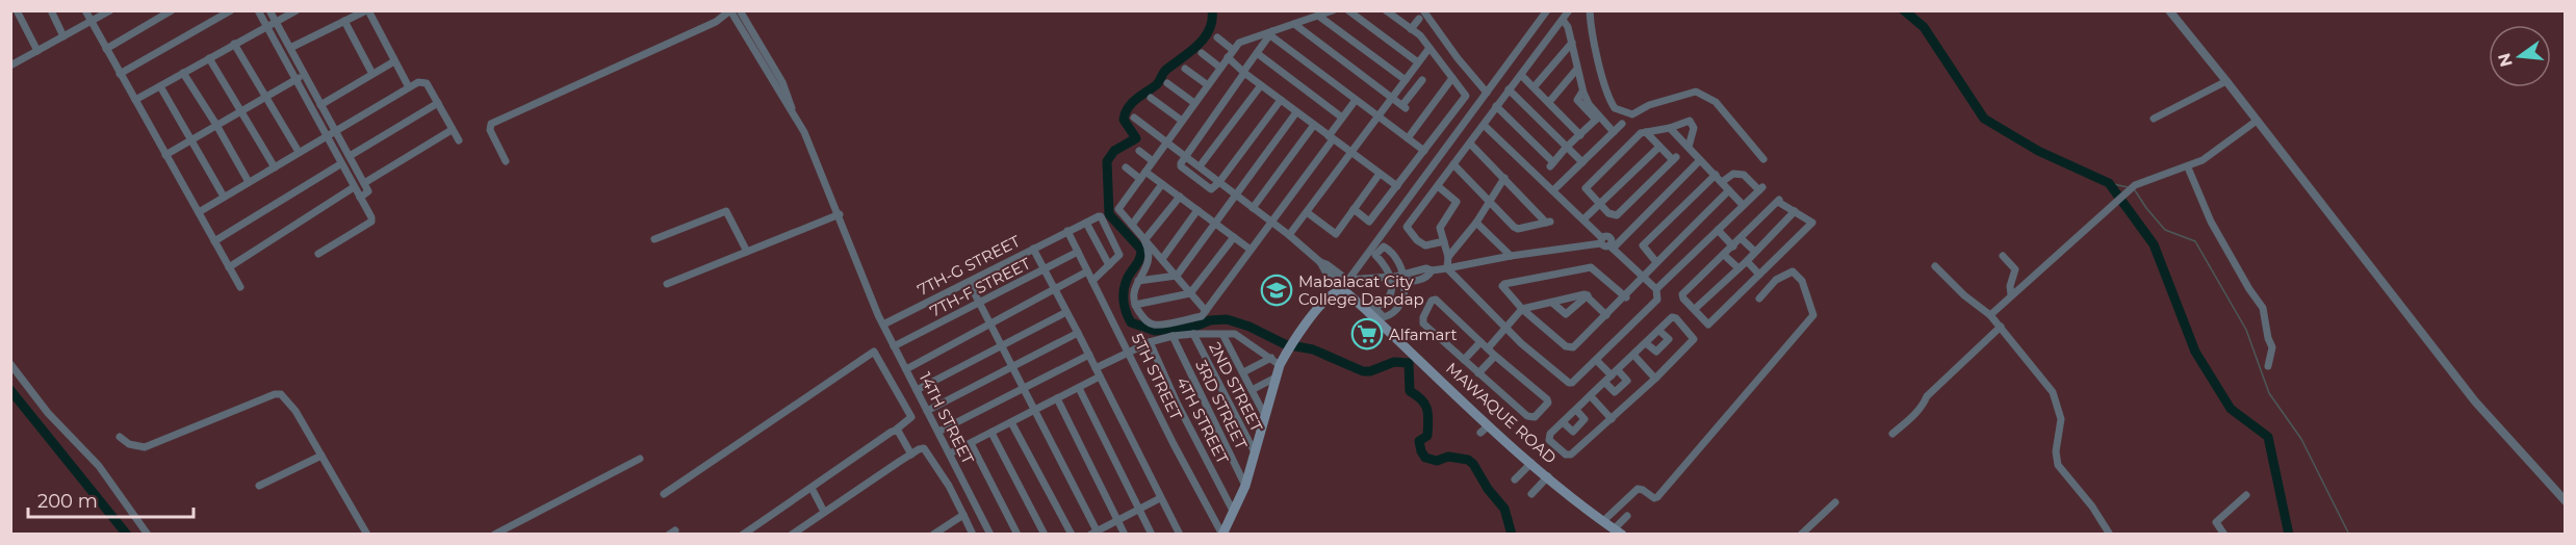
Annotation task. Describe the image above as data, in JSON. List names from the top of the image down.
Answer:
{
  "streets": {
    "main road": ["MAWAQUE ROAD"],
    "street": [
      "7TH-G STREET",
      "7TH-F STREET",
      "5TH STREET",
      "2ND STREET",
      "3RD STREET",
      "14TH STREET",
      "4TH STREET"
    ]
  },
  "crossings": [
    ["7TH-G STREET", "5TH STREET"],
    ["7TH-G STREET", "14TH STREET"],
    ["7TH-F STREET", "5TH STREET"],
    ["7TH-F STREET", "14TH STREET"]
  ],
  "places": {
    "school or university": ["Mabalacat City College Dapdap"],
    "supermarket": ["Alfamart"]
  },
  "scale_bar": "200 m",
  "north": "left"
}
